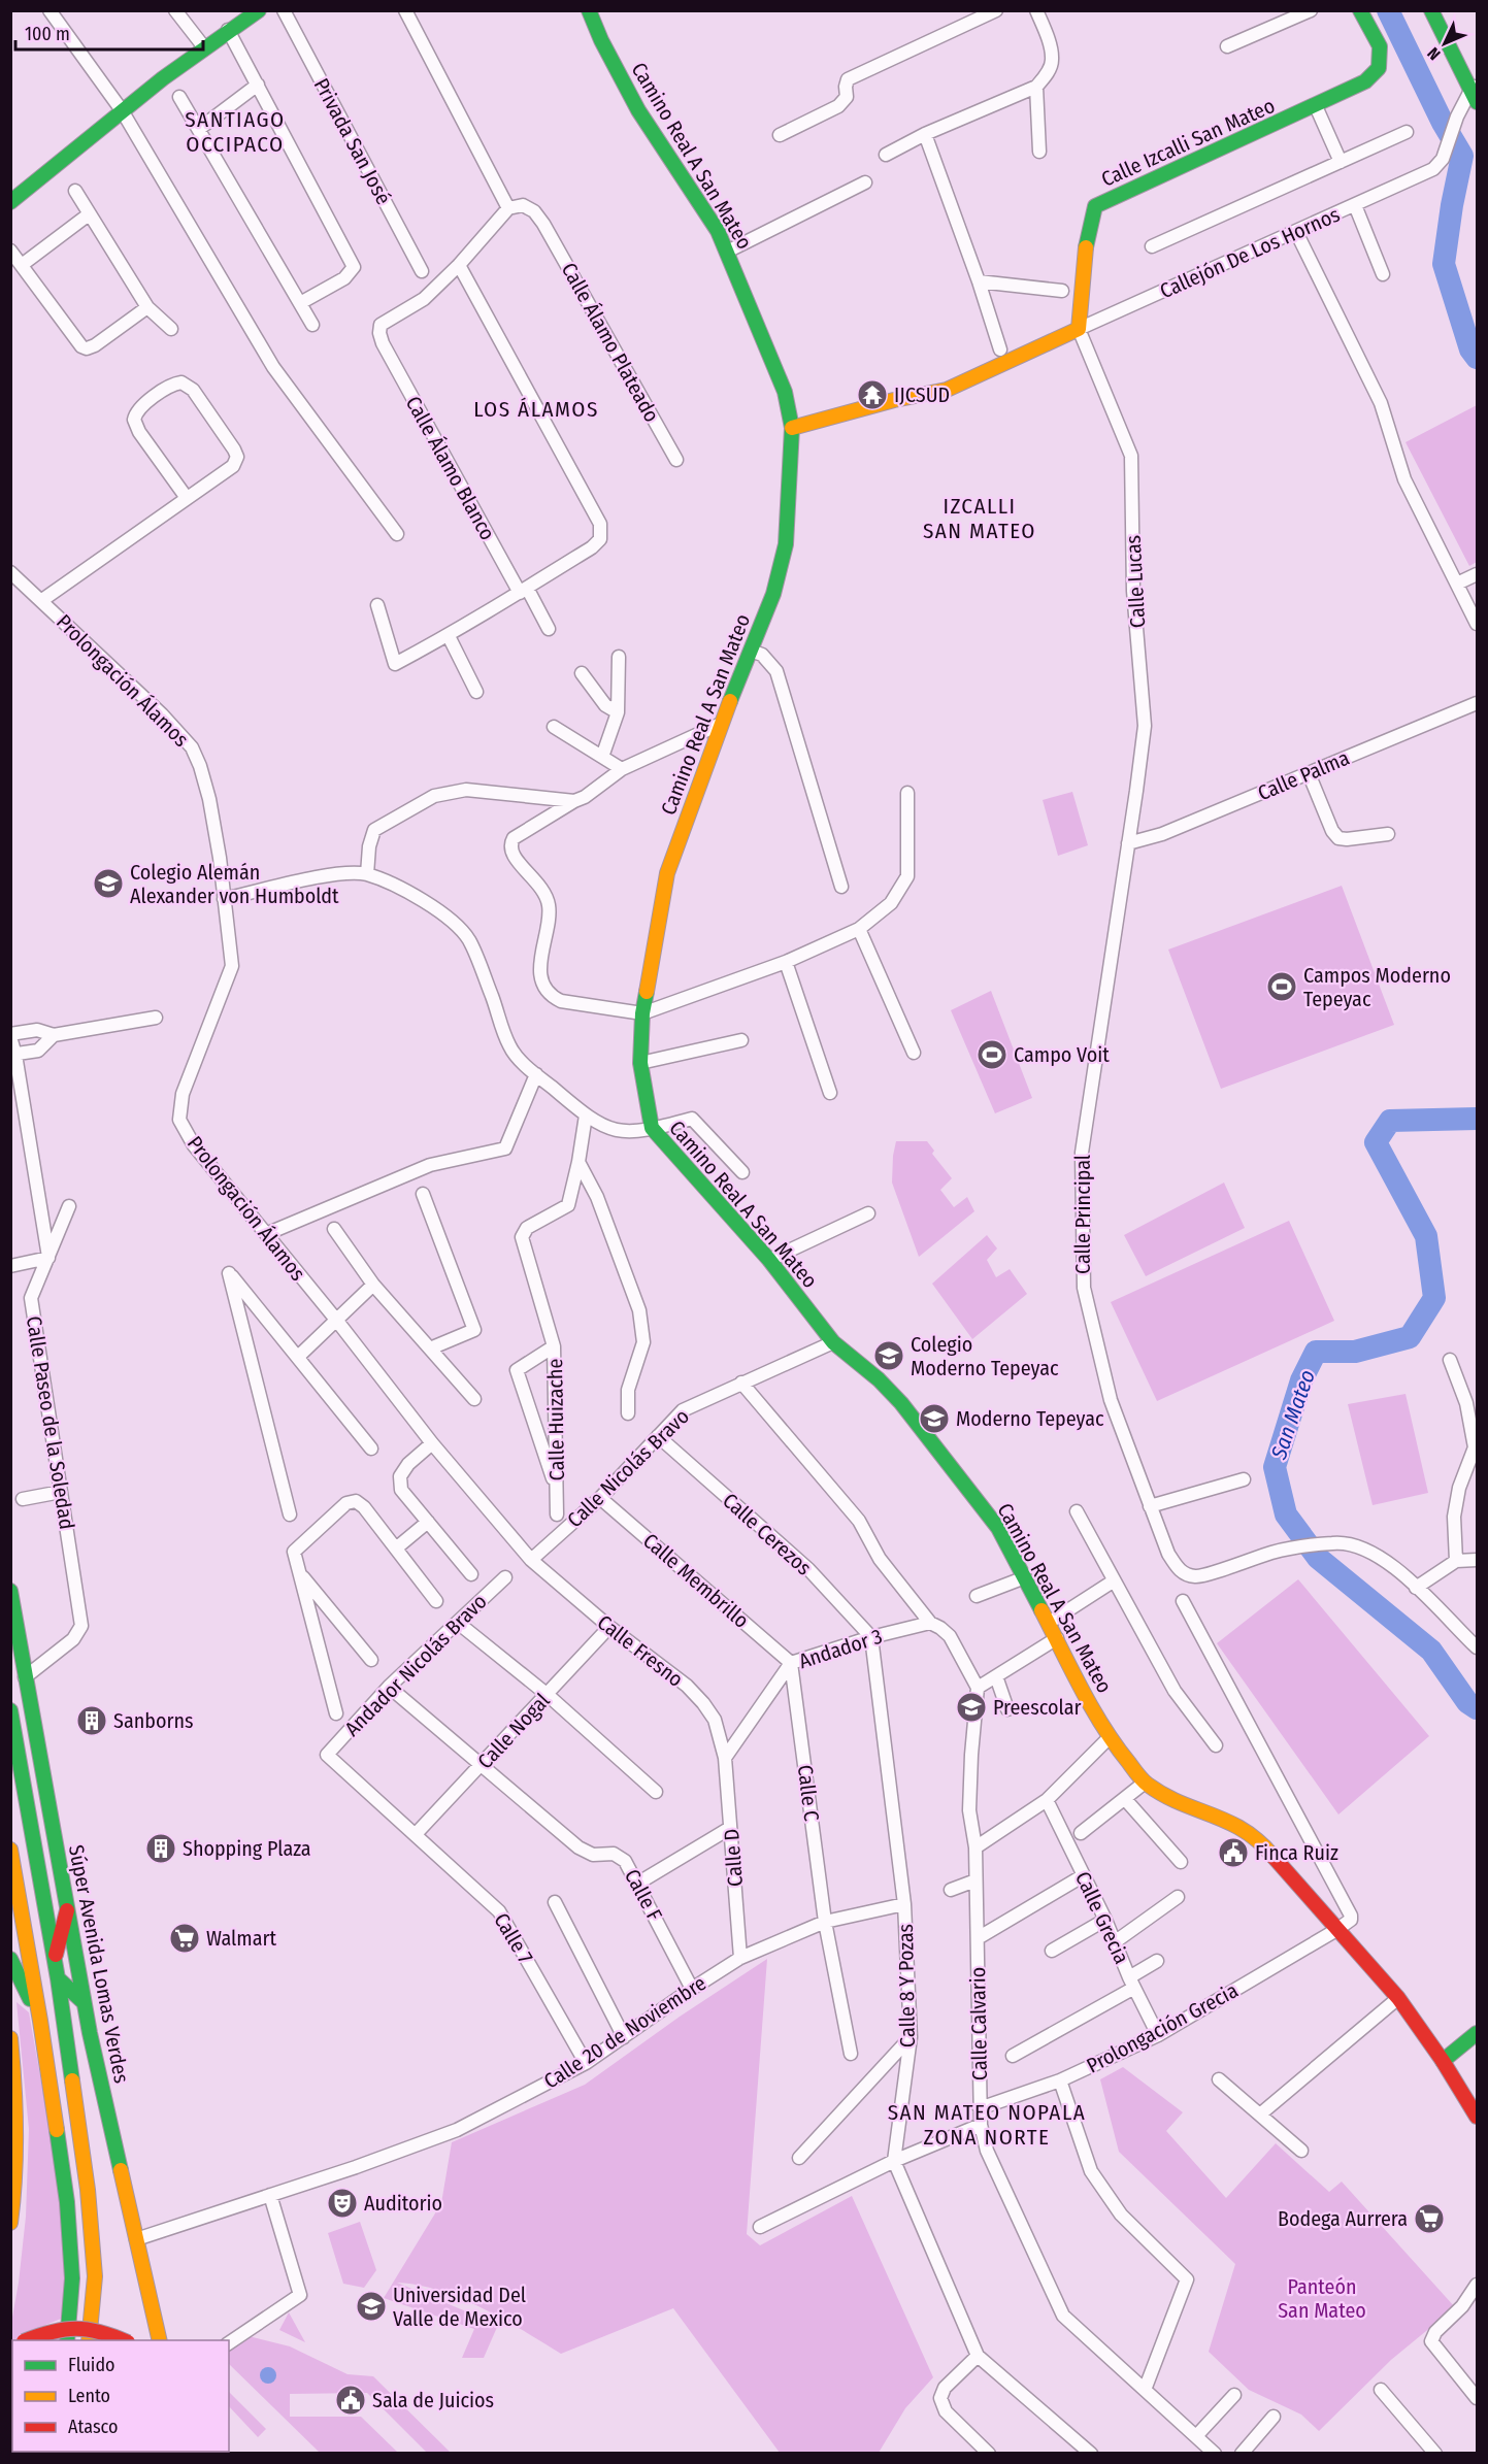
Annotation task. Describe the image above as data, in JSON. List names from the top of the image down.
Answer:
{
  "streets": {
    "main road": ["Calle Izcalli San Mateo", "Camino Real A San Mateo", "Súper Avenida Lomas Verdes"],
    "street": [
      "Privada San José",
      "Callejón De Los Hornos",
      "Calle Álamo Plateado",
      "Calle Álamo Blanco",
      "Calle Lucas",
      "Prolongación Álamos",
      "Calle Palma",
      "Calle Principal",
      "Calle Huizache",
      "Calle Paseo de la Soledad",
      "Calle Nicolás Bravo",
      "Calle Cerezos",
      "Calle Membrillo",
      "Andador 3",
      "Calle Fresno",
      "Andador Nicolás Bravo",
      "Calle Nogal",
      "Calle C",
      "Calle D",
      "Calle F",
      "Calle Grecia",
      "Calle 7",
      "Calle 8 Y Pozas",
      "Calle Calvario",
      "Prolongación Grecia",
      "Calle 20 de Noviembre"
    ]
  },
  "crossings": [
    ["Calle Izcalli San Mateo", "Callejón De Los Hornos"],
    ["Calle Izcalli San Mateo", "Calle Lucas"],
    ["Camino Real A San Mateo", "Calle Nicolás Bravo"],
    ["Camino Real A San Mateo", "Prolongación Grecia"],
    ["Callejón De Los Hornos", "Calle Lucas"],
    ["Calle Lucas", "Calle Palma"],
    ["Calle Lucas", "Calle Principal"],
    ["Prolongación Álamos", "Calle Nicolás Bravo"],
    ["Prolongación Álamos", "Calle Fresno"],
    ["Calle Palma", "Calle Principal"],
    ["Calle Paseo de la Soledad", "Súper Avenida Lomas Verdes"],
    ["Calle Nicolás Bravo", "Calle Cerezos"],
    ["Calle Nicolás Bravo", "Calle Membrillo"],
    ["Calle Nicolás Bravo", "Calle Fresno"],
    ["Calle Cerezos", "Andador 3"],
    ["Calle Cerezos", "Calle 8 Y Pozas"],
    ["Calle Membrillo", "Andador 3"],
    ["Calle Membrillo", "Calle C"],
    ["Andador 3", "Calle Fresno"],
    ["Andador 3", "Calle C"],
    ["Andador 3", "Calle D"],
    ["Andador 3", "Calle 8 Y Pozas"],
    ["Calle Fresno", "Calle Nogal"],
    ["Calle Fresno", "Calle D"],
    ["Andador Nicolás Bravo", "Calle F"],
    ["Andador Nicolás Bravo", "Calle 7"],
    ["Calle Nogal", "Calle F"],
    ["Calle Nogal", "Calle 7"],
    ["Calle C", "Calle 20 de Noviembre"],
    ["Calle D", "Calle 20 de Noviembre"],
    ["Calle F", "Calle 20 de Noviembre"],
    ["Calle Grecia", "Prolongación Grecia"],
    ["Calle 7", "Calle 20 de Noviembre"],
    ["Súper Avenida Lomas Verdes", "Calle 20 de Noviembre"],
    ["Calle 8 Y Pozas", "Calle 20 de Noviembre"],
    ["Calle Calvario", "Prolongación Grecia"]
  ],
  "districts": [
    "SANTIAGO OCCIPACO",
    "LOS ÁLAMOS",
    "IZCALLI SAN MATEO",
    "SAN MATEO NOPALA ZONA NORTE"
  ],
  "water": ["San Mateo"],
  "parks": ["Panteón San Mateo"],
  "places": {
    "temple": ["IJCSUD"],
    "school or university": [
      "Colegio Alemán Alexander von Humboldt",
      "Colegio Moderno Tepeyac",
      "Moderno Tepeyac",
      "Preescolar",
      "Universidad Del Valle de Mexico"
    ],
    "sports": ["Campos Moderno Tepeyac", "Campo Voit"],
    "building": ["Sanborns", "Shopping Plaza"],
    "public building": ["Finca Ruiz", "Sala de Juicios"],
    "supermarket": ["Walmart", "Bodega Aurrera"],
    "theatre": ["Auditorio"]
  },
  "legend": ["Fluido", "Lento", "Atasco"],
  "scale_bar": "100 m",
  "north": "bottom left"
}
